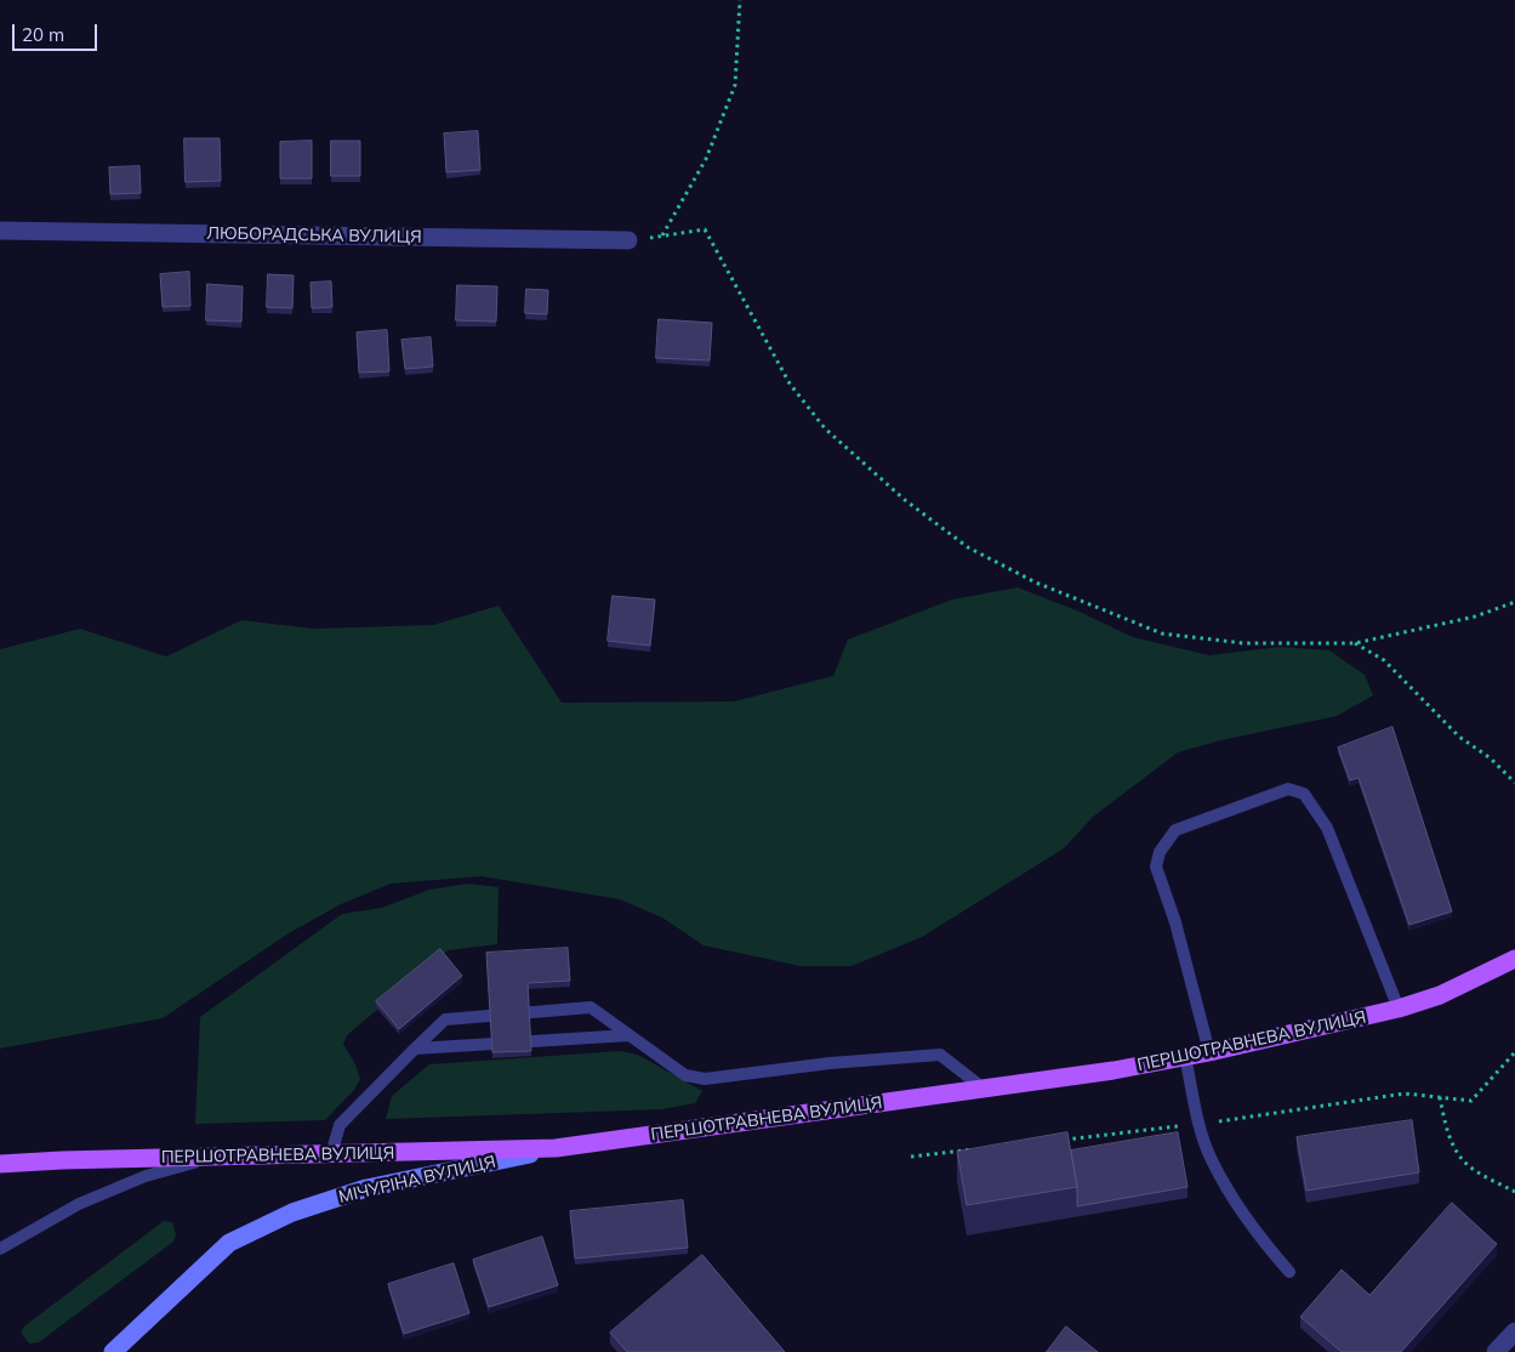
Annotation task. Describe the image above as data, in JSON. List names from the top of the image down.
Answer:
{
  "streets": {
    "main road": ["ПЕРШОТРАВНЕВА ВУЛИЦЯ"],
    "street": ["ЛЮБОРАДСЬКА ВУЛИЦЯ", "МІЧУРІНА ВУЛИЦЯ"]
  },
  "crossings": [
    ["ПЕРШОТРАВНЕВА ВУЛИЦЯ", "МІЧУРІНА ВУЛИЦЯ"]
  ],
  "scale_bar": "20 m"
}
